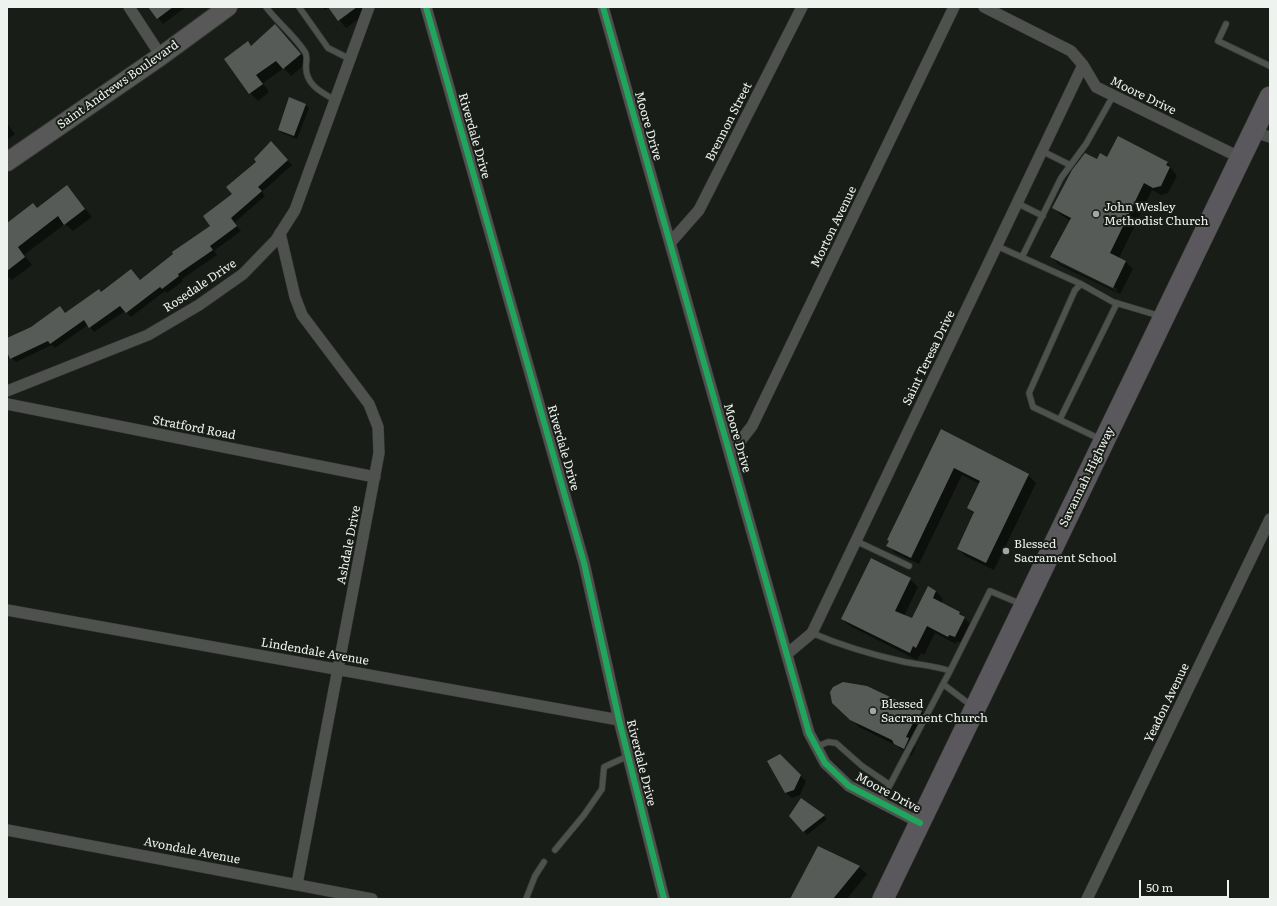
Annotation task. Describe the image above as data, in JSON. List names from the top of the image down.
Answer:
{
  "streets": {
    "highway": ["Savannah Highway"],
    "main road": ["Saint Andrews Boulevard"],
    "street": [
      "Moore Drive",
      "Brennon Street",
      "Riverdale Drive",
      "Morton Avenue",
      "Rosedale Drive",
      "Saint Teresa Drive",
      "Stratford Road",
      "Ashdale Drive",
      "Lindendale Avenue",
      "Yeadon Avenue",
      "Avondale Avenue"
    ]
  },
  "crossings": [
    ["Moore Drive", "Brennon Street"],
    ["Moore Drive", "Morton Avenue"],
    ["Moore Drive", "Saint Teresa Drive"],
    ["Moore Drive", "Savannah Highway"],
    ["Riverdale Drive", "Lindendale Avenue"],
    ["Rosedale Drive", "Ashdale Drive"],
    ["Stratford Road", "Ashdale Drive"],
    ["Ashdale Drive", "Lindendale Avenue"],
    ["Ashdale Drive", "Avondale Avenue"]
  ],
  "places": ["John Wesley Methodist Church", "Blessed Sacrament School", "Blessed Sacrament Church"],
  "scale_bar": "50 m"
}
